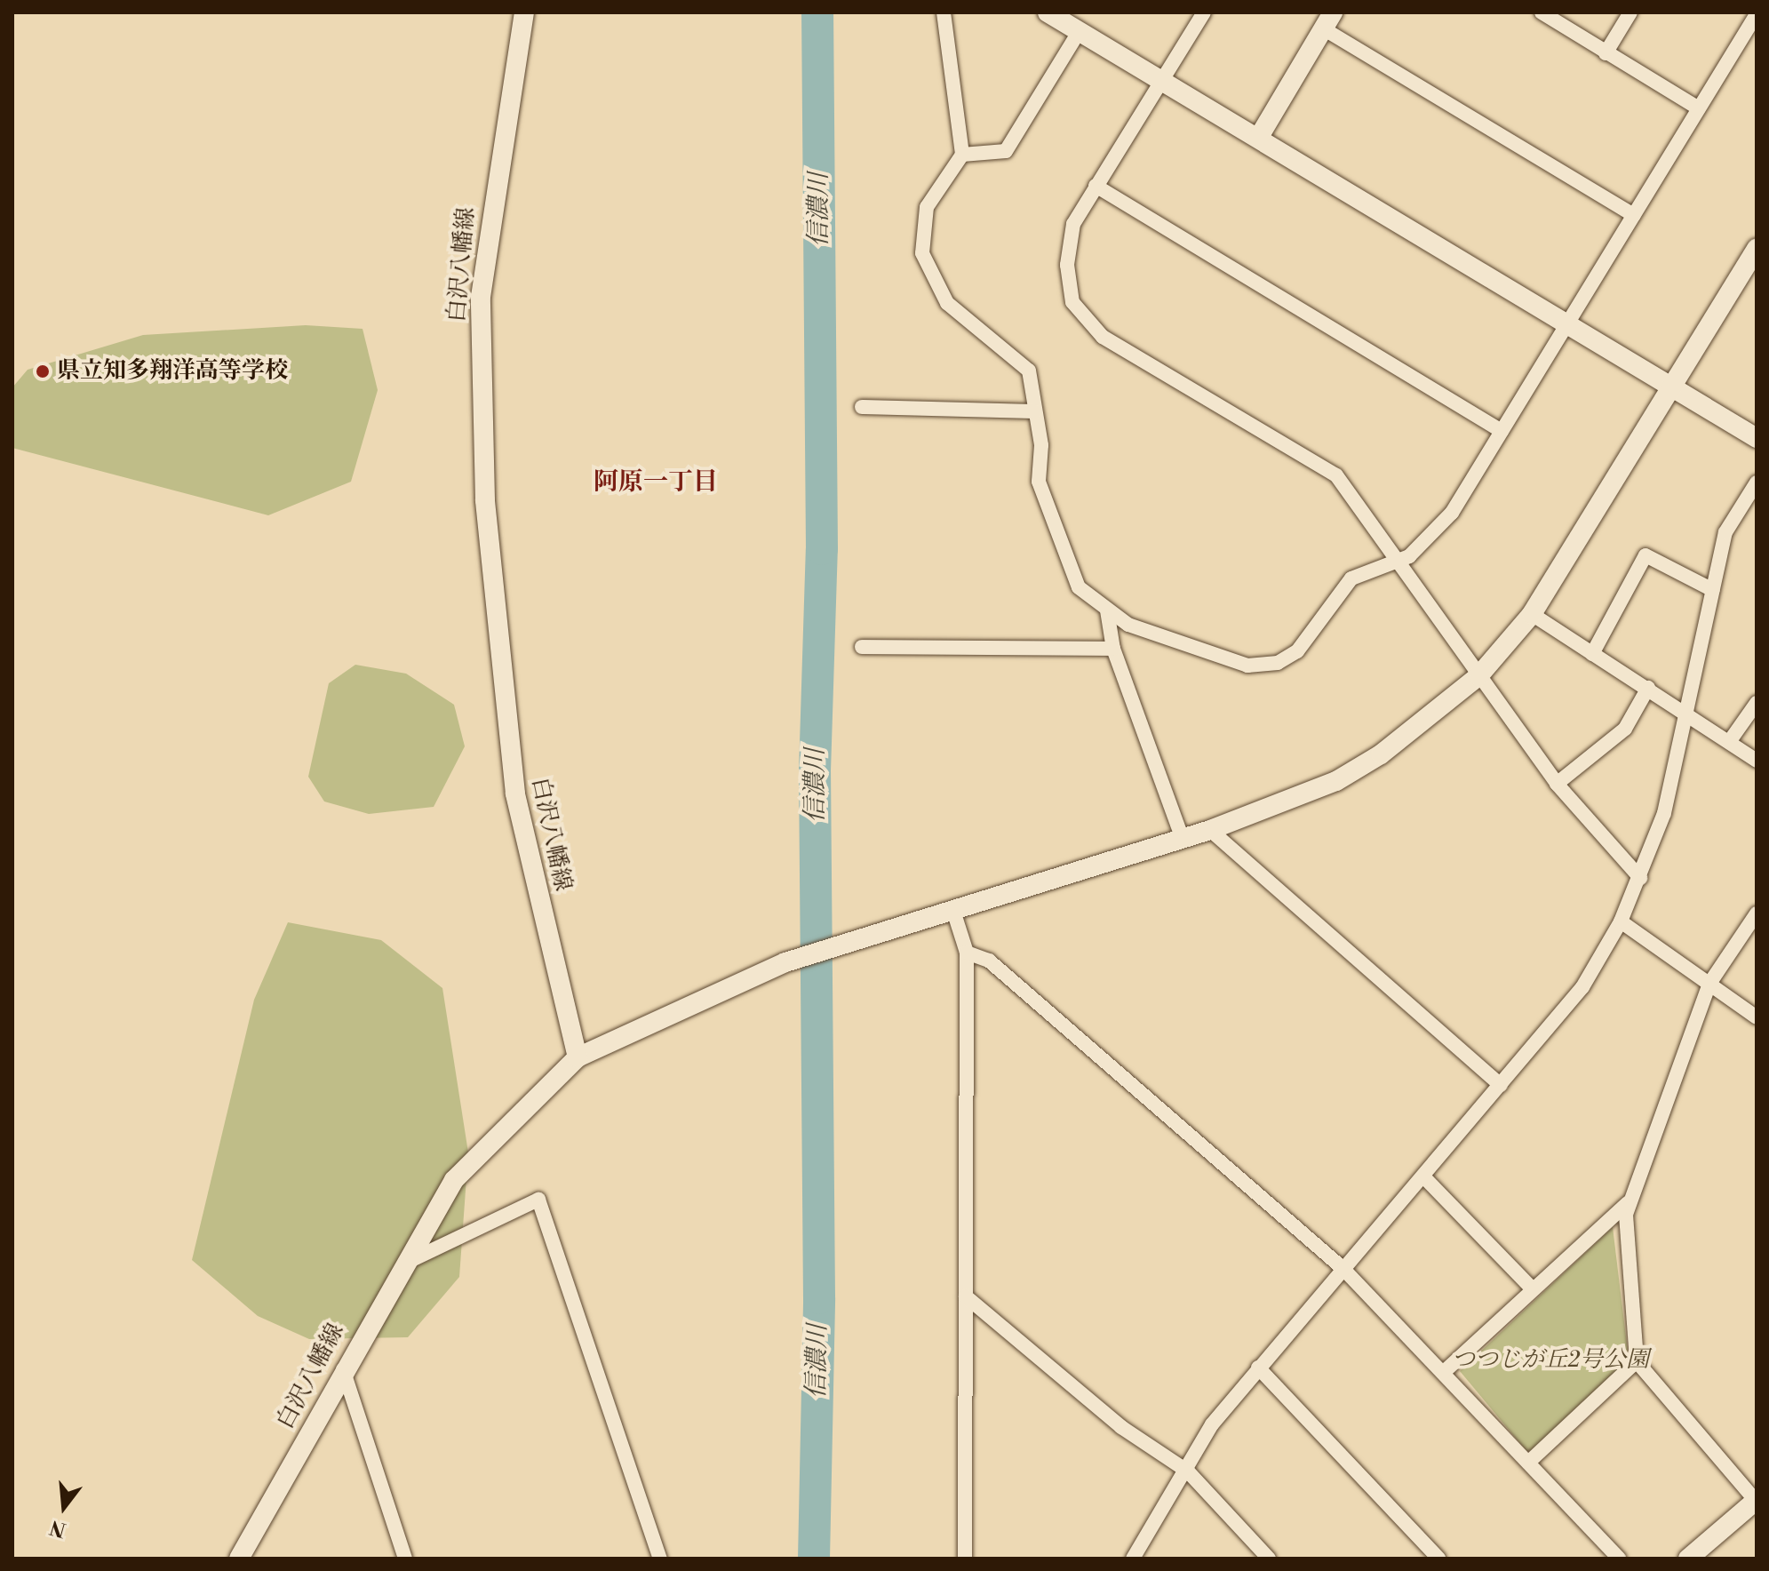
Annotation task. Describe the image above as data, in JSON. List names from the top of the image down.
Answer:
{
  "streets": {
    "street": ["白沢八幡線"]
  },
  "districts": ["阿原一丁目"],
  "water": ["信濃川"],
  "parks": ["つつじが丘2号公園"],
  "places": ["県立知多翔洋高等学校"],
  "north": "bottom"
}
